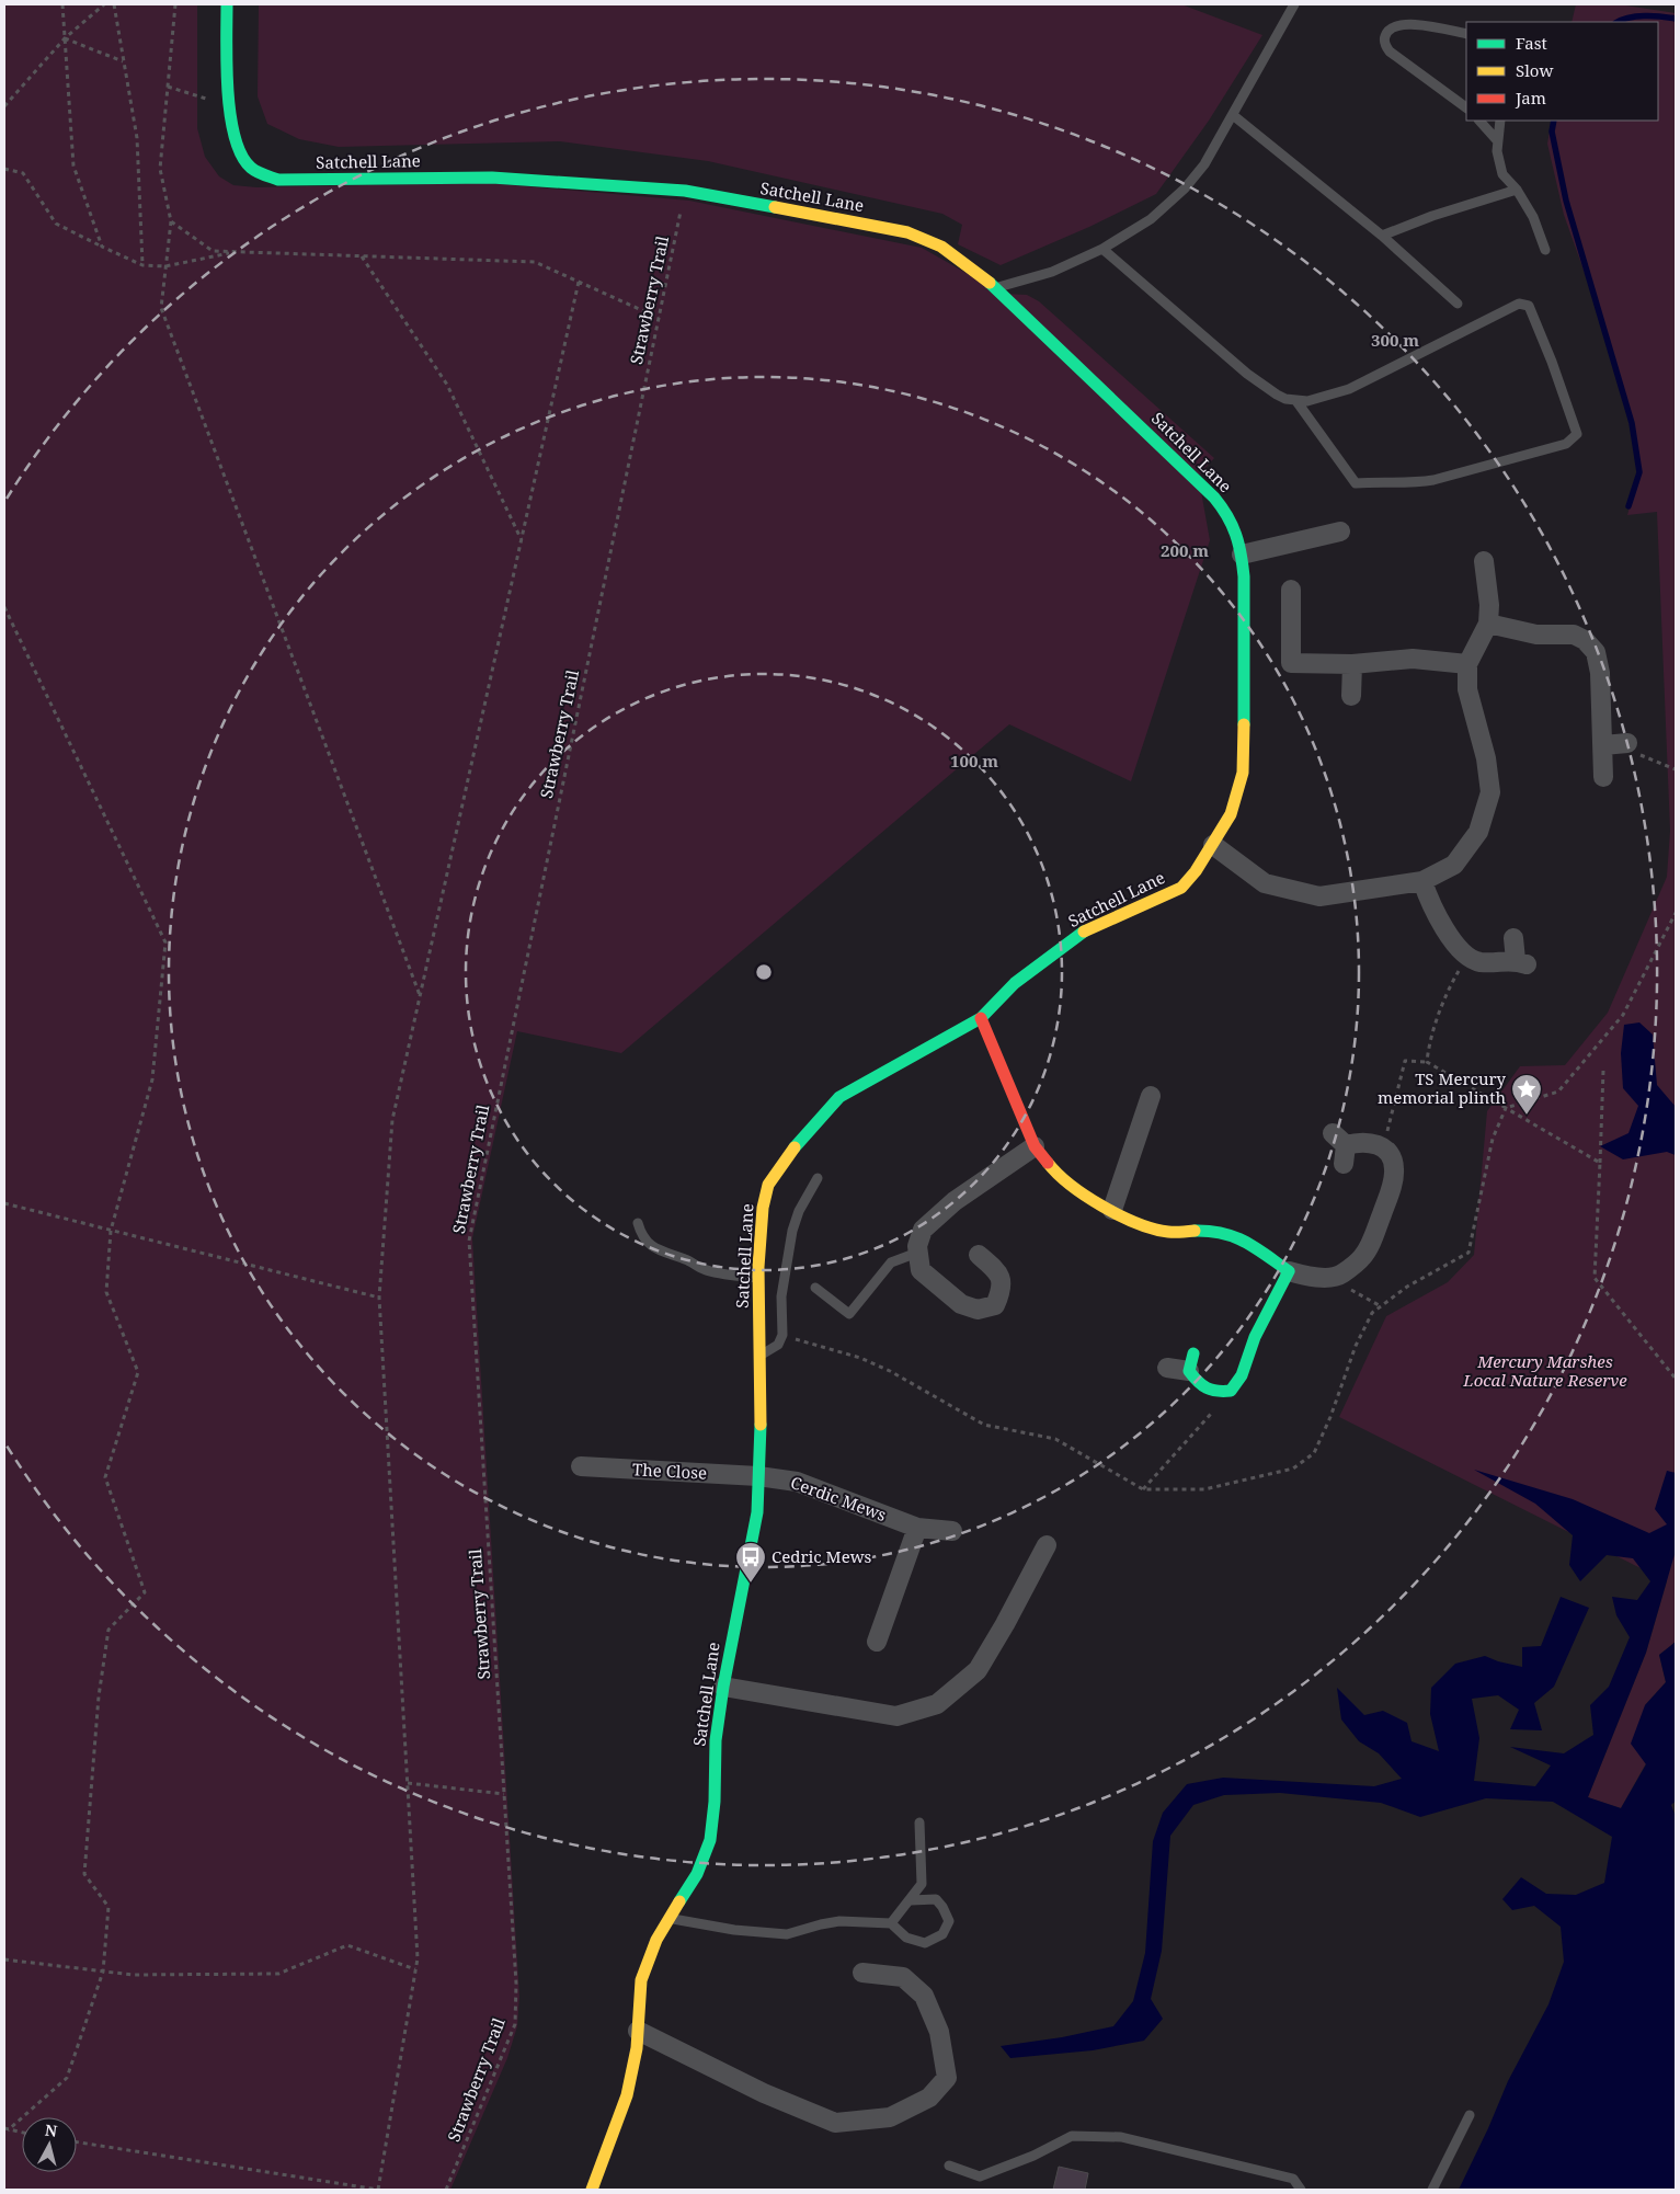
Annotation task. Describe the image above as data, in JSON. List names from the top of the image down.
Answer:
{
  "streets": {
    "street": ["Satchell Lane", "The Close", "Cerdic Mews"],
    "path": ["Strawberry Trail"]
  },
  "crossings": [
    ["Satchell Lane", "Strawberry Trail"],
    ["Satchell Lane", "The Close"],
    ["Satchell Lane", "Cerdic Mews"],
    ["The Close", "Cerdic Mews"]
  ],
  "parks": ["Mercury Marshes Local Nature Reserve"],
  "places": {
    "place": ["TS Mercury memorial plinth"],
    "bus stop": ["Cedric Mews"]
  },
  "legend": ["Fast", "Slow", "Jam"],
  "north": "top",
  "rings": ["300 m", "200 m", "100 m"]
}
